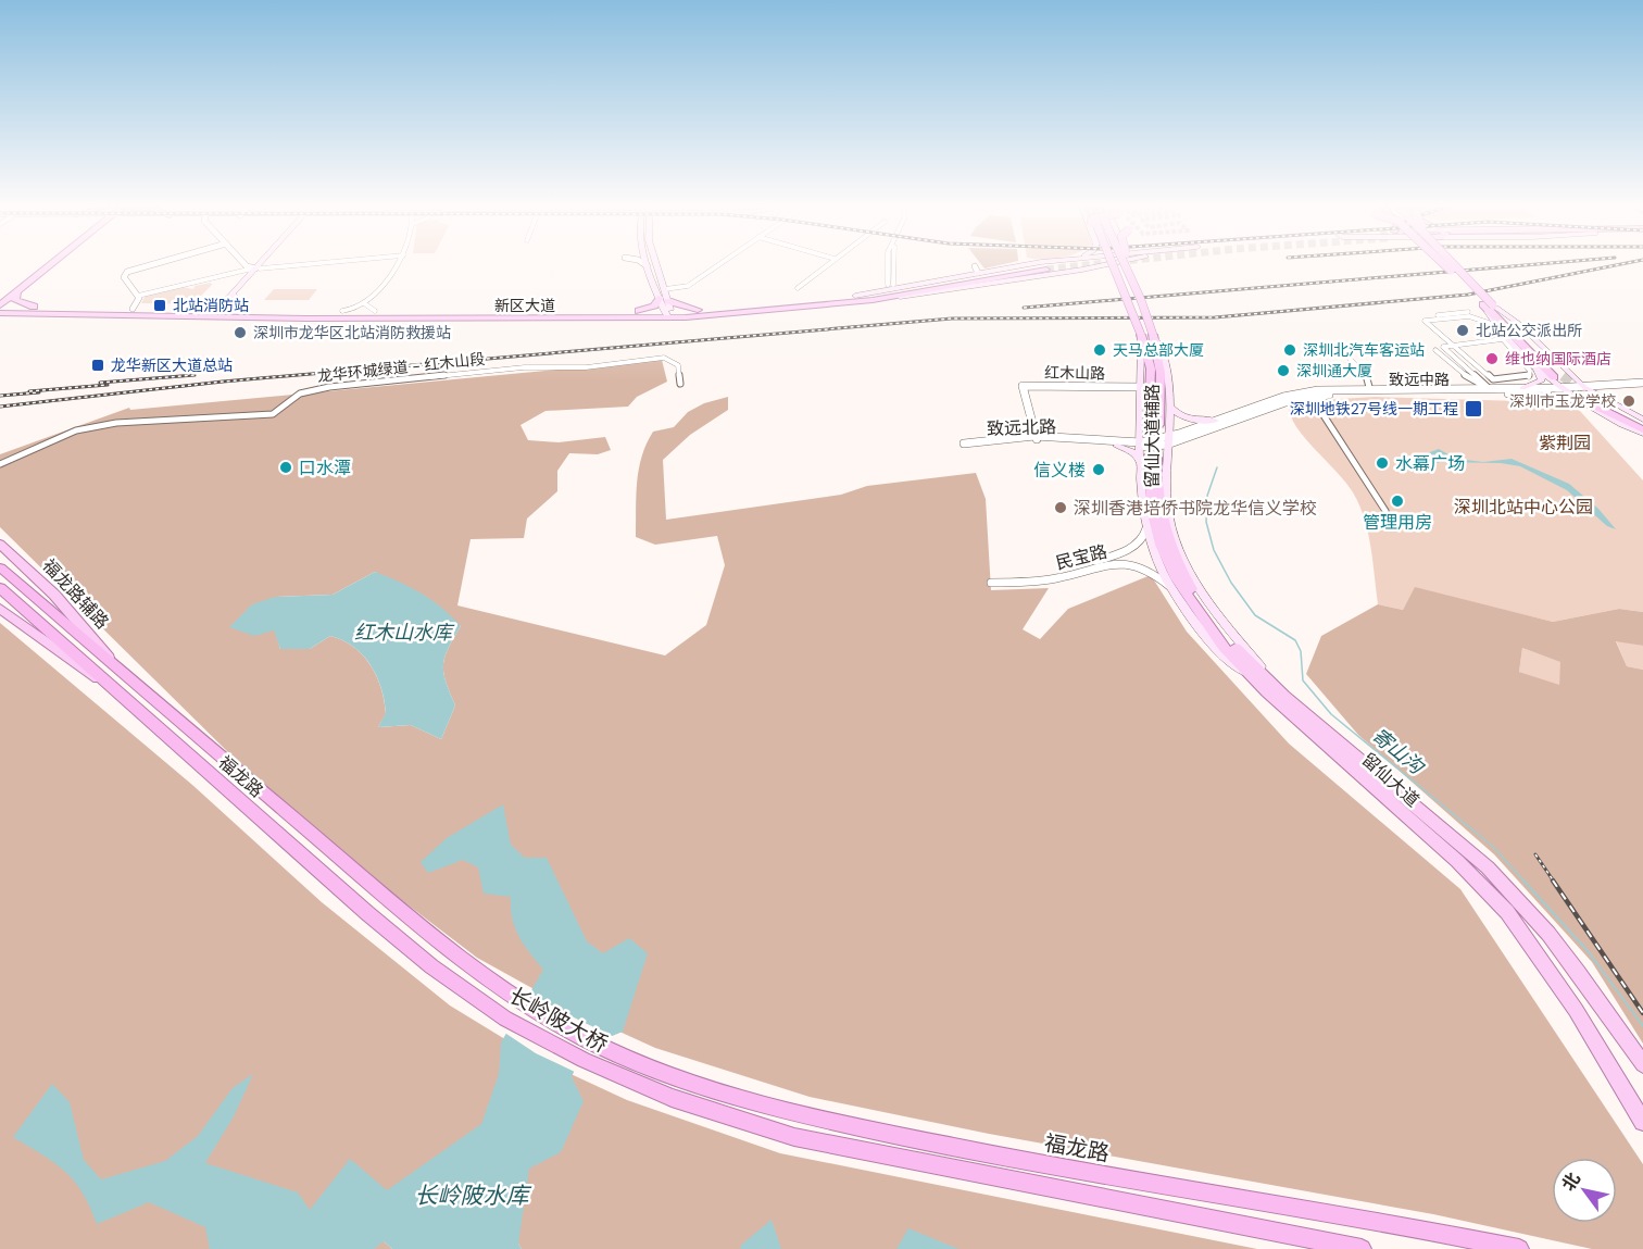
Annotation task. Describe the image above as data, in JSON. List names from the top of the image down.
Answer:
{
  "streets": {
    "highway": ["福龙路", "长岭陂大桥"],
    "main road": [
      "新区大道",
      "留仙大道辅路",
      "福龙路辅路",
      "留仙大道"
    ],
    "street": [
      "龙华环城绿道 - 红木山段",
      "红木山路",
      "致远中路",
      "致远北路",
      "民宝路"
    ]
  },
  "crossings": [
    ["红木山路", "致远北路"],
    ["红木山路", "留仙大道辅路"],
    ["致远中路", "致远北路"],
    ["致远中路", "留仙大道辅路"],
    ["致远中路", "留仙大道"],
    ["致远北路", "留仙大道辅路"],
    ["致远北路", "留仙大道"],
    ["留仙大道辅路", "民宝路"],
    ["留仙大道辅路", "留仙大道"],
    ["福龙路辅路", "福龙路"],
    ["福龙路", "长岭陂大桥"]
  ],
  "water": ["红木山水库", "寄山沟", "长岭陂水库"],
  "parks": ["紫荆园", "深圳北站中心公园"],
  "places": {
    "transit": ["北站消防站", "龙华新区大道总站", "深圳地铁27号线一期工程"],
    "other": [
      "北站公交派出所",
      "深圳市龙华区北站消防救援站",
      "天马总部大厦",
      "深圳北汽车客运站",
      "维也纳国际酒店",
      "深圳通大厦",
      "深圳市玉龙学校",
      "水幕广场",
      "口水潭",
      "信义楼",
      "管理用房",
      "深圳香港培侨书院龙华信义学校"
    ]
  },
  "north": "top left"
}
